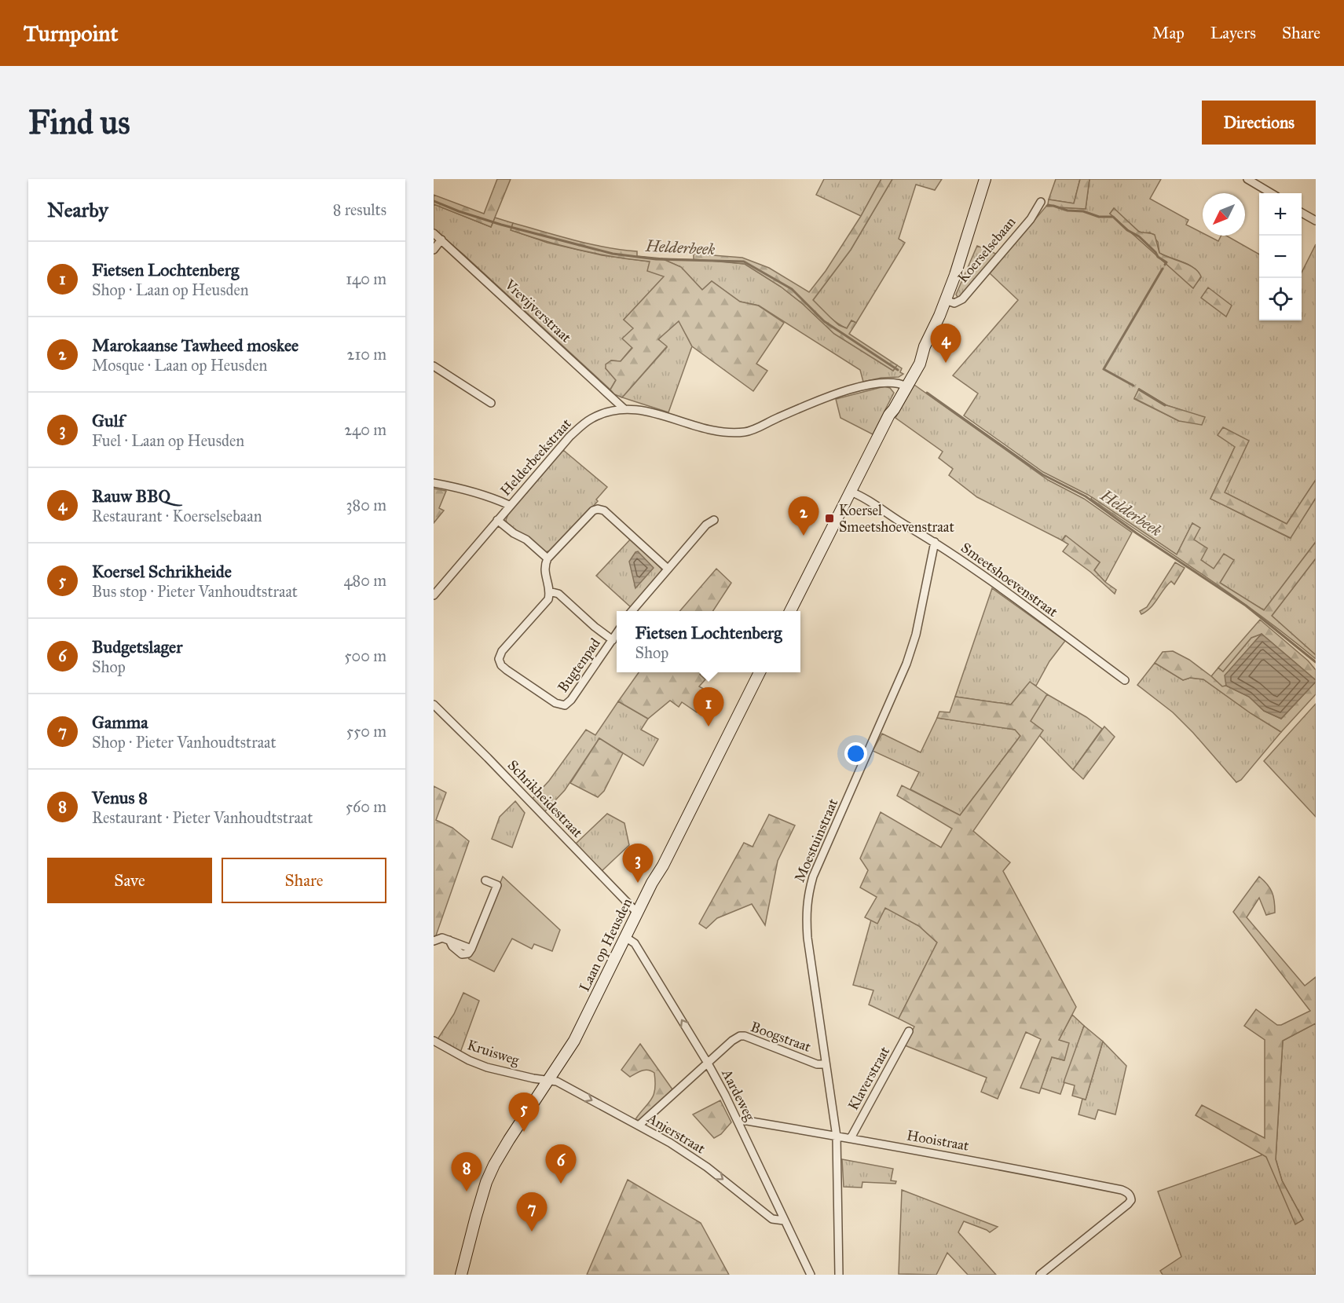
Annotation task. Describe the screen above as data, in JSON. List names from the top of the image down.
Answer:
{
  "streets": {
    "street": [
      "Koerselsebaan",
      "Vrevijverstraat",
      "Helderbeekstraat",
      "Smeetshoevenstraat",
      "Bugtenpad",
      "Schrikheidestraat",
      "Moestuinstraat",
      "Laan op Heusden",
      "Boogstraat",
      "Kruisweg",
      "Klaverstraat",
      "Aardeweg",
      "Anjerstraat",
      "Hooistraat"
    ]
  },
  "crossings": [
    ["Koerselsebaan", "Helderbeekstraat"],
    ["Vrevijverstraat", "Helderbeekstraat"],
    ["Smeetshoevenstraat", "Moestuinstraat"],
    ["Schrikheidestraat", "Laan op Heusden"],
    ["Moestuinstraat", "Boogstraat"],
    ["Moestuinstraat", "Hooistraat"],
    ["Laan op Heusden", "Kruisweg"],
    ["Laan op Heusden", "Aardeweg"],
    ["Laan op Heusden", "Anjerstraat"],
    ["Boogstraat", "Aardeweg"],
    ["Boogstraat", "Anjerstraat"],
    ["Kruisweg", "Anjerstraat"],
    ["Klaverstraat", "Hooistraat"],
    ["Aardeweg", "Anjerstraat"],
    ["Aardeweg", "Hooistraat"]
  ],
  "one_way": ["Aardeweg", "Anjerstraat"],
  "water": ["Helderbeek"],
  "places": {
    "transit": ["Koersel Smeetshoevenstraat"]
  },
  "north": "bottom left",
  "page": {
    "header": "Turnpoint",
    "nav": ["Map", "Layers", "Share"],
    "buttons": [
      "Directions",
      ["Save", "Share"]
    ],
    "title": "Find us",
    "heading": ["Nearby", "8 results"],
    "map_buttons": ["+", "−"],
    "list": [
      {
        "mark": "1",
        "name": "Fietsen Lochtenberg",
        "note": "Shop · Laan op Heusden",
        "value": "140 m"
      },
      {
        "mark": "2",
        "name": "Marokaanse Tawheed moskee",
        "note": "Mosque · Laan op Heusden",
        "value": "210 m"
      },
      {
        "mark": "3",
        "name": "Gulf",
        "note": "Fuel · Laan op Heusden",
        "value": "240 m"
      },
      {
        "mark": "4",
        "name": "Rauw BBQ",
        "note": "Restaurant · Koerselsebaan",
        "value": "380 m"
      },
      {
        "mark": "5",
        "name": "Koersel Schrikheide",
        "note": "Bus stop · Pieter Vanhoudtstraat",
        "value": "480 m"
      },
      {
        "mark": "6",
        "name": "Budgetslager",
        "note": "Shop",
        "value": "500 m"
      },
      {
        "mark": "7",
        "name": "Gamma",
        "note": "Shop · Pieter Vanhoudtstraat",
        "value": "550 m"
      },
      {
        "mark": "8",
        "name": "Venus 8",
        "note": "Restaurant · Pieter Vanhoudtstraat",
        "value": "560 m"
      }
    ],
    "pins": [
      "4",
      "2",
      "1",
      "3",
      "5",
      "6",
      "8",
      "7"
    ],
    "popup": ["Fietsen Lochtenberg", "Shop"]
  }
}
